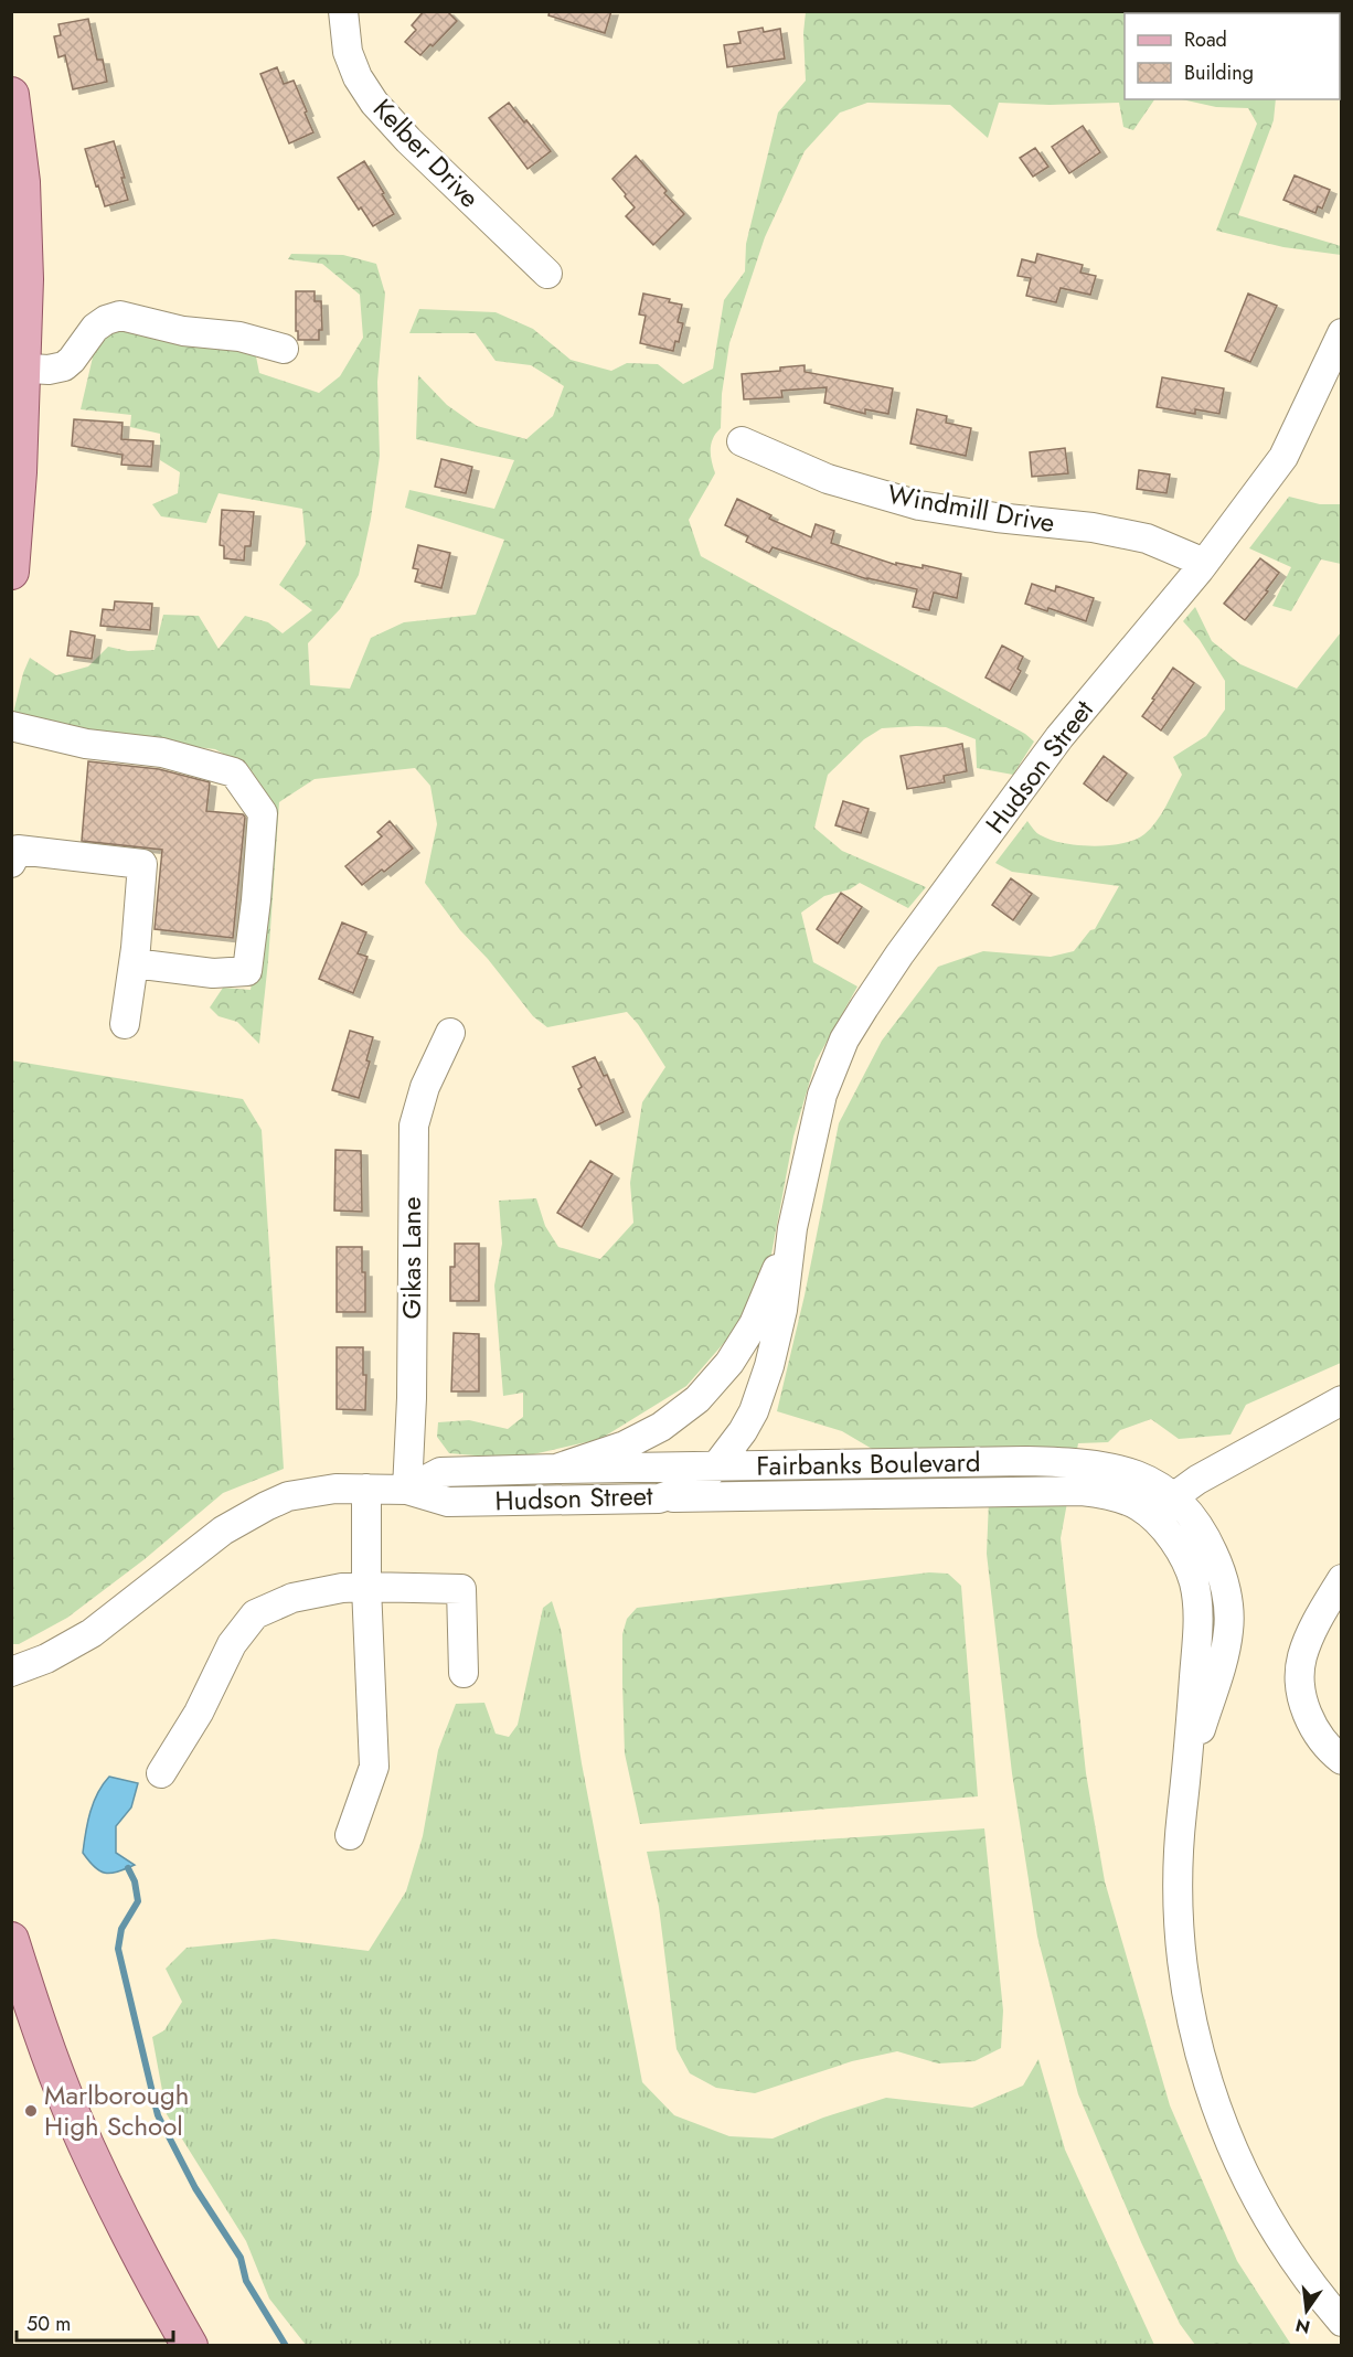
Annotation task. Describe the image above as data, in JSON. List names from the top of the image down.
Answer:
{
  "streets": {
    "street": [
      "Kelber Drive",
      "Windmill Drive",
      "Hudson Street",
      "Gikas Lane",
      "Fairbanks Boulevard"
    ]
  },
  "crossings": [
    ["Windmill Drive", "Hudson Street"],
    ["Hudson Street", "Gikas Lane"],
    ["Hudson Street", "Fairbanks Boulevard"]
  ],
  "places": ["Marlborough High School"],
  "legend": ["Road", "Building"],
  "scale_bar": "50 m",
  "north": "bottom"
}
